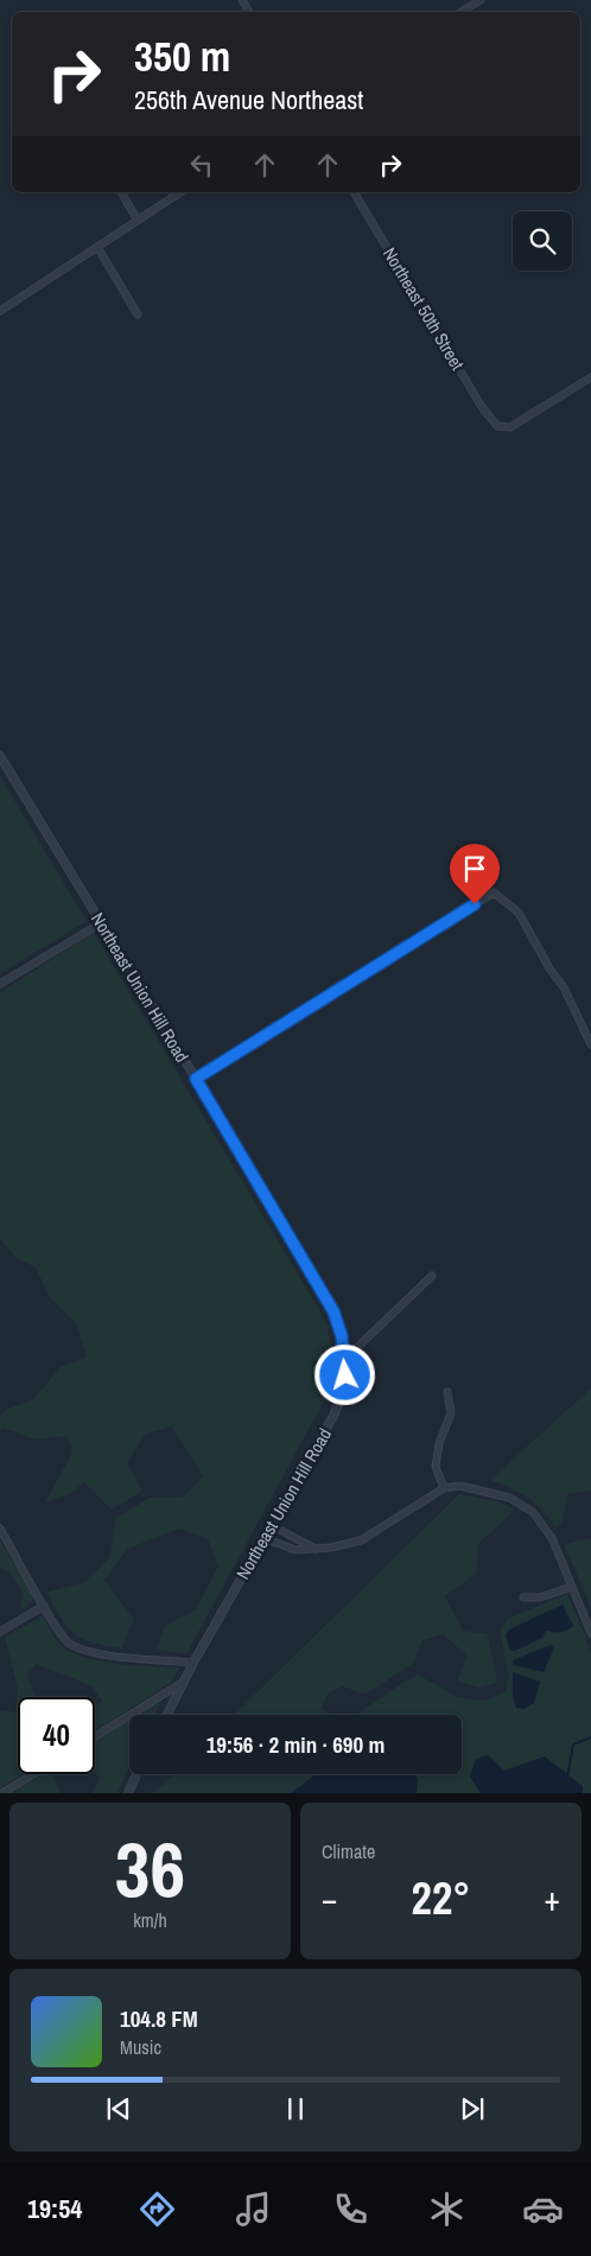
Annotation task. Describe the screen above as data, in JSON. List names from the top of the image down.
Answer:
{
  "streets": {
    "street": ["Northeast 50th Street", "Northeast Union Hill Road"]
  },
  "page": {
    "turn": ["350 m", "256th Avenue Northeast"],
    "limit": "40",
    "trip": "19:56 · 2 min · 690 m",
    "tile": [
      ["36", "km/h"],
      "Climate"
    ],
    "heat": ["−", "22°", "+"],
    "song": ["104.8 FM", "Music"],
    "tabs": "19:54"
  }
}
